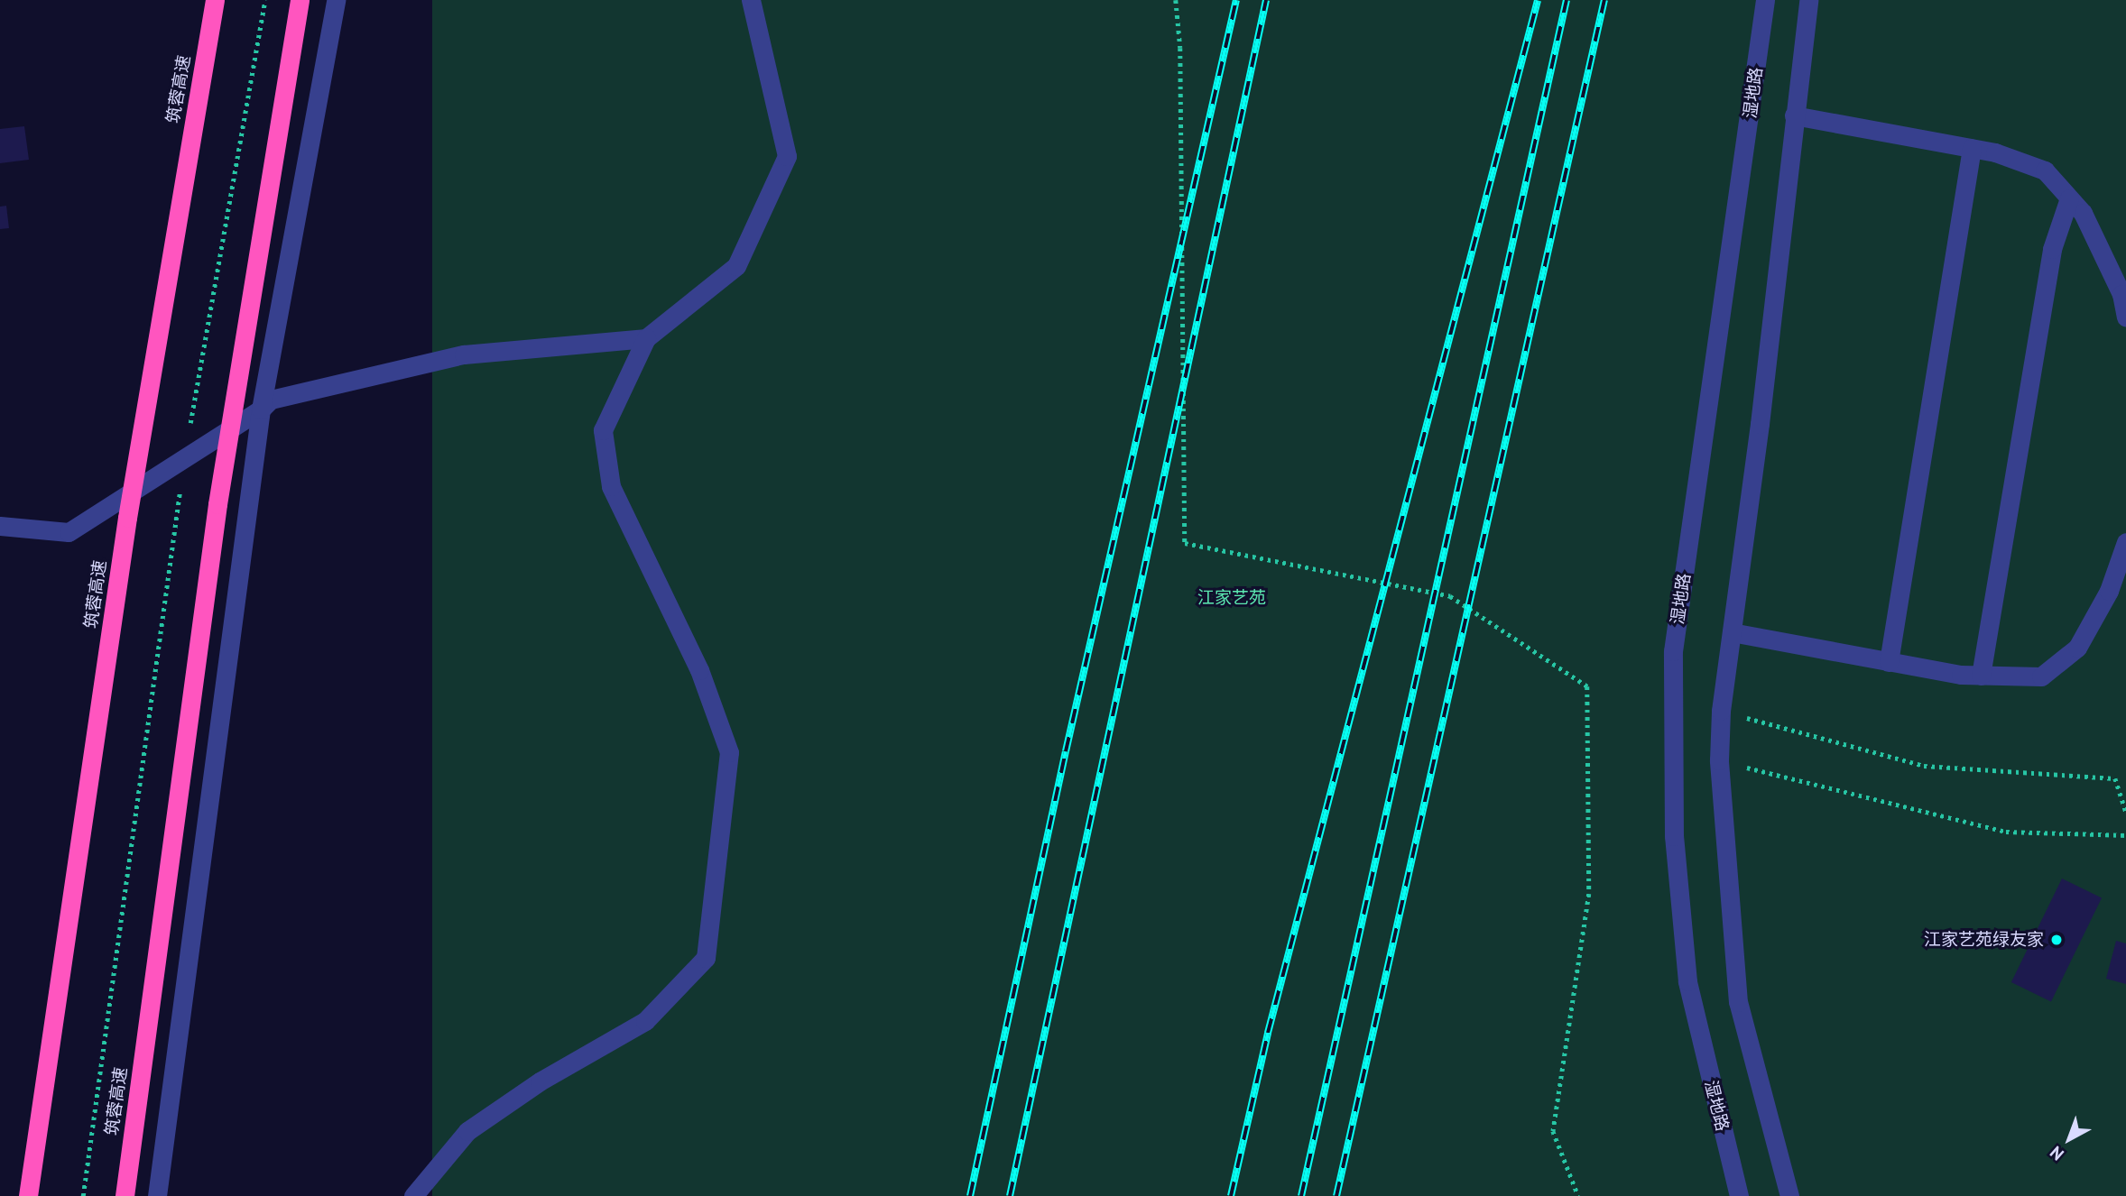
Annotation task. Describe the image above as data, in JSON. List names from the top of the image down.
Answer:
{
  "streets": {
    "highway": ["筑蓉高速"],
    "street": ["湿地路"]
  },
  "parks": ["江家艺苑"],
  "places": ["江家艺苑绿友家"],
  "north": "bottom left"
}
